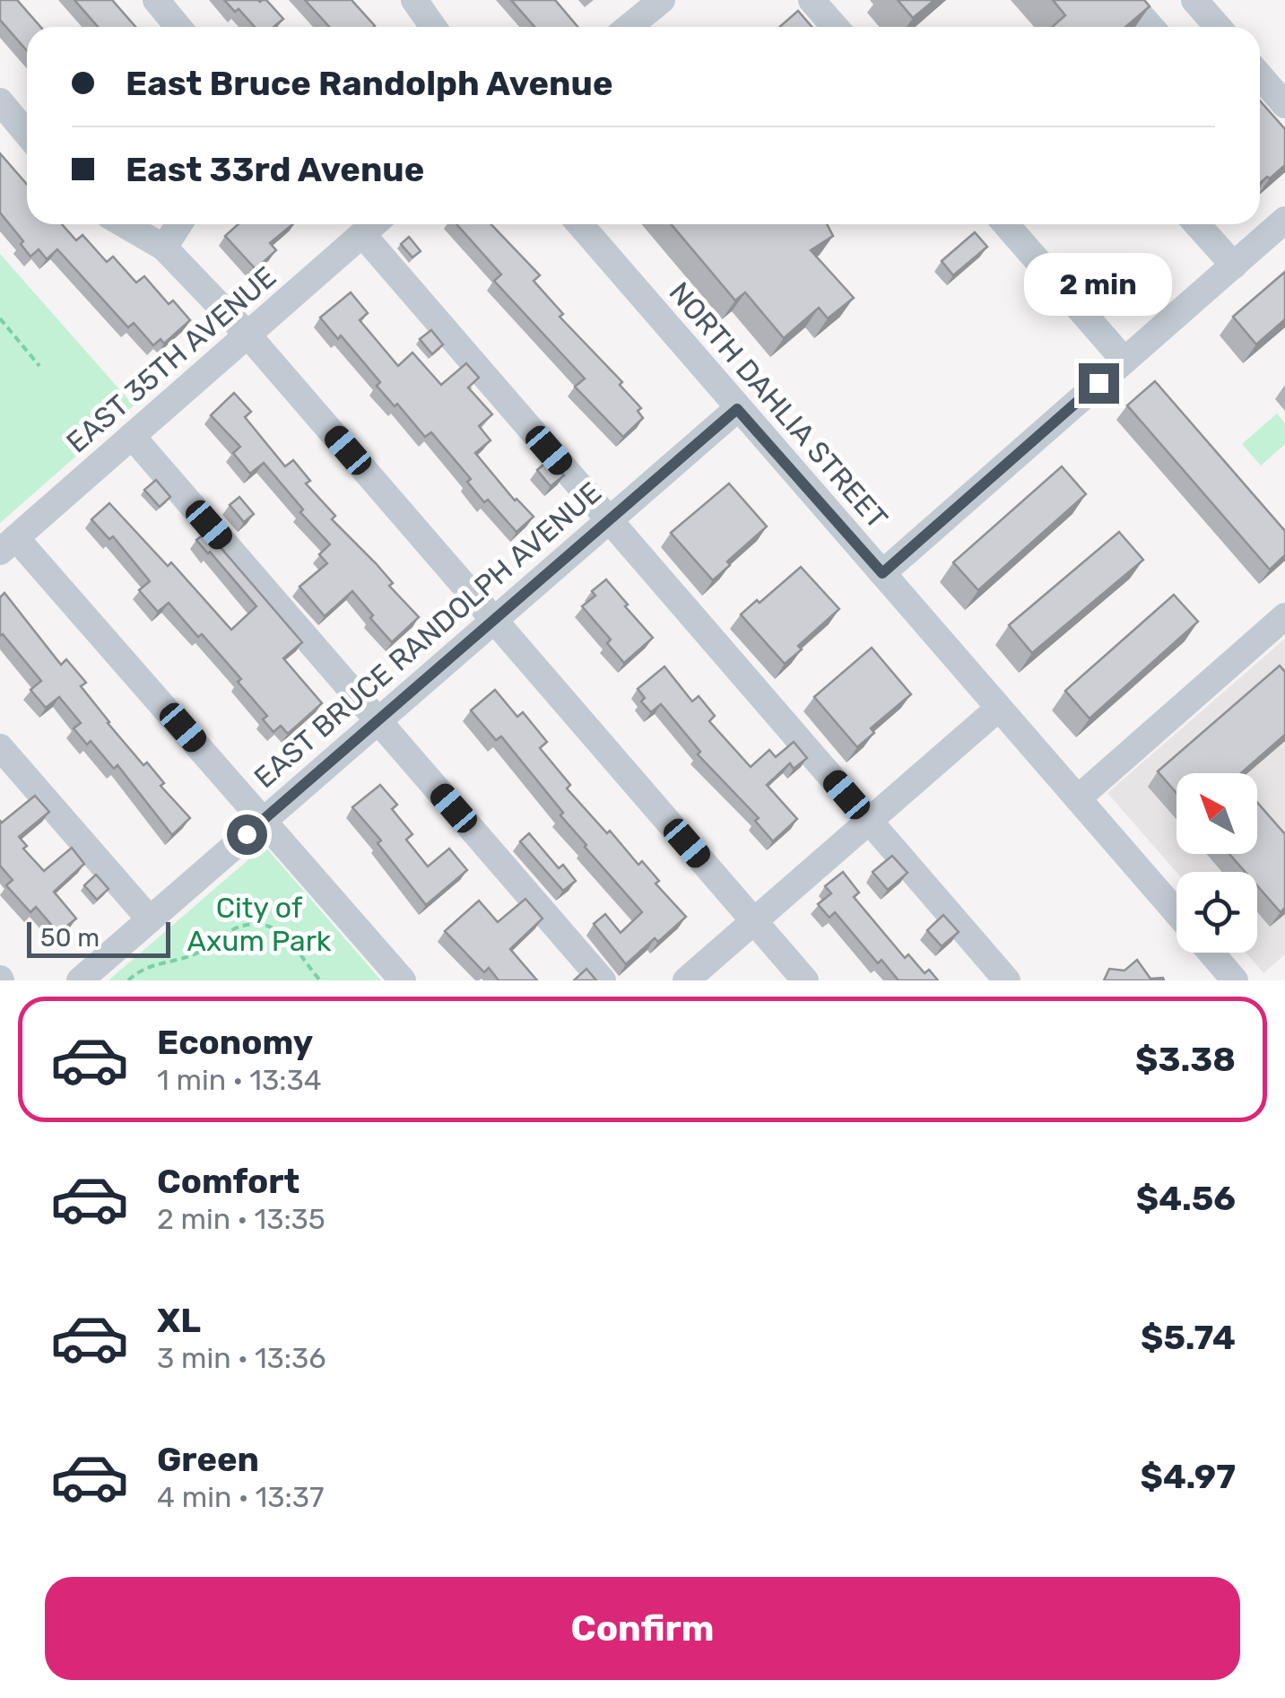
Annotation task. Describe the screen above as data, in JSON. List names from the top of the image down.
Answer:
{
  "streets": {
    "street": ["EAST 35TH AVENUE", "NORTH DAHLIA STREET", "EAST BRUCE RANDOLPH AVENUE"]
  },
  "crossings": [
    ["NORTH DAHLIA STREET", "EAST BRUCE RANDOLPH AVENUE"]
  ],
  "parks": ["City of Axum Park"],
  "scale_bar": "50 m",
  "north": "top left",
  "page": {
    "banner": ["East Bruce Randolph Avenue", "East 33rd Avenue"],
    "bubble": "2 min",
    "scale": "50 m",
    "list": [
      {
        "name": "Economy",
        "note": "1 min · 13:34",
        "value": "$3.38"
      },
      {
        "name": "Comfort",
        "note": "2 min · 13:35",
        "value": "$4.56"
      },
      {
        "name": "XL",
        "note": "3 min · 13:36",
        "value": "$5.74"
      },
      {
        "name": "Green",
        "note": "4 min · 13:37",
        "value": "$4.97"
      }
    ],
    "buttons": "Confirm"
  }
}
